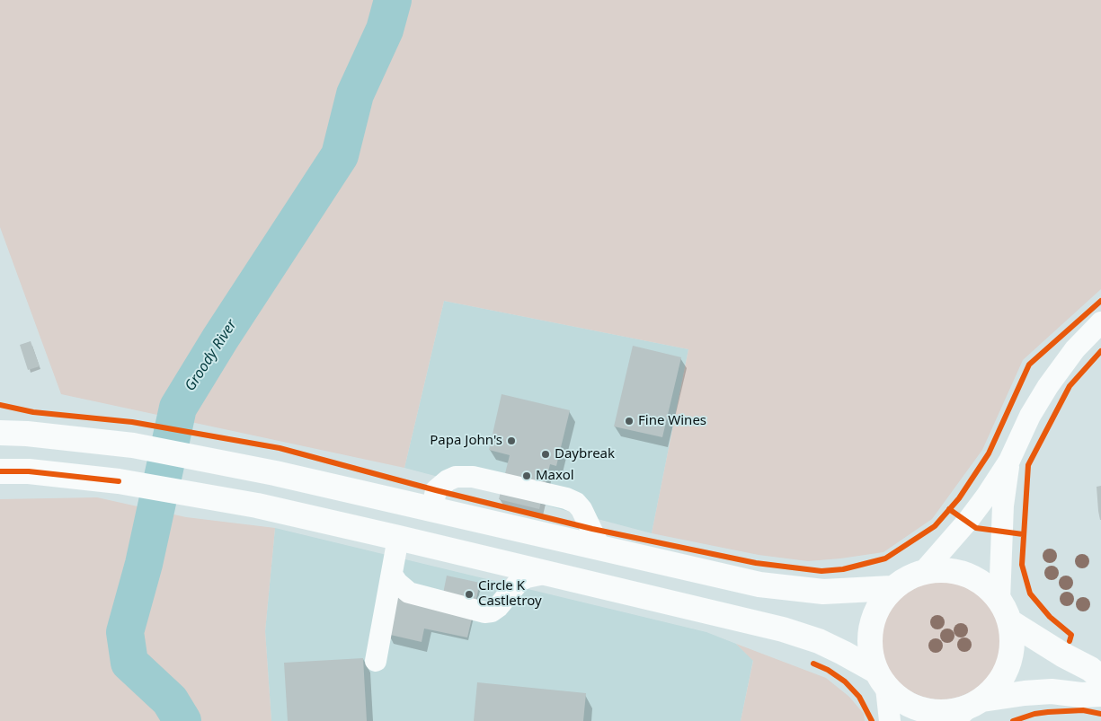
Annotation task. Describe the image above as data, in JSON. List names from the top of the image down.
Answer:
{
  "water": ["Groody River"],
  "places": [
    "Fine Wines",
    "Papa John's",
    "Daybreak",
    "Maxol",
    "Circle K Castletroy"
  ]
}
